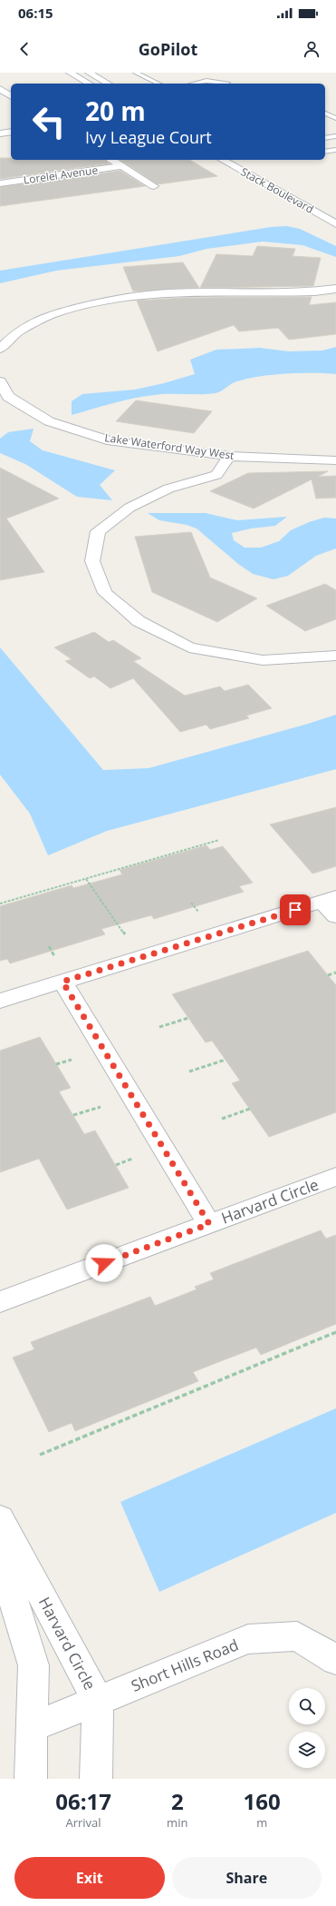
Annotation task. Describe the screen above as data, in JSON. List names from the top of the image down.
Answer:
{
  "streets": {
    "street": [
      "Lorelei Avenue",
      "Stack Boulevard",
      "Lake Waterford Way West",
      "Harvard Circle",
      "Short Hills Road"
    ]
  },
  "crossings": [
    ["Harvard Circle", "Short Hills Road"]
  ],
  "page": {
    "status": "06:15",
    "header": "GoPilot",
    "turn": ["20 m", "Ivy League Court"],
    "eta": [
      "06:17",
      "Arrival",
      "2",
      "min",
      "160",
      "m"
    ],
    "buttons": ["Exit", "Share"]
  }
}
